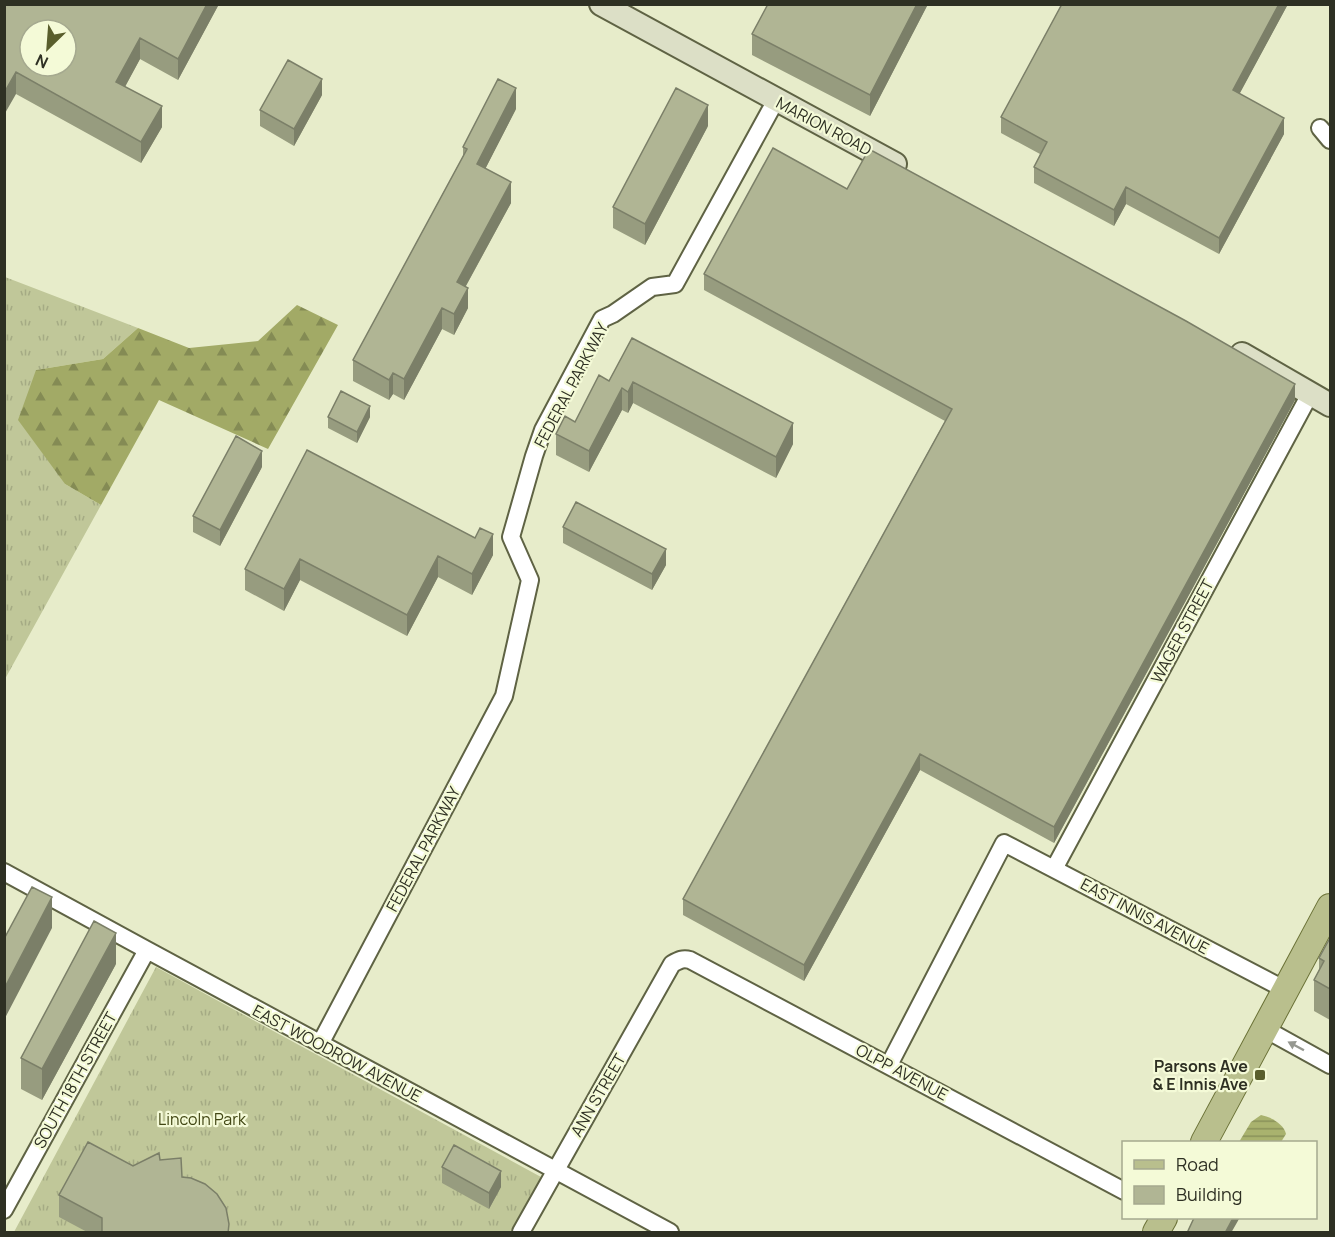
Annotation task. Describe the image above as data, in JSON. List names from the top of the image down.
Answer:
{
  "streets": {
    "street": [
      "MARION ROAD",
      "FEDERAL PARKWAY",
      "WAGER STREET",
      "EAST INNIS AVENUE",
      "EAST WOODROW AVENUE",
      "OLPP AVENUE",
      "SOUTH 18TH STREET",
      "ANN STREET"
    ]
  },
  "crossings": [
    ["MARION ROAD", "FEDERAL PARKWAY"],
    ["FEDERAL PARKWAY", "EAST WOODROW AVENUE"],
    ["WAGER STREET", "EAST INNIS AVENUE"],
    ["EAST INNIS AVENUE", "OLPP AVENUE"],
    ["EAST WOODROW AVENUE", "SOUTH 18TH STREET"],
    ["EAST WOODROW AVENUE", "ANN STREET"],
    ["OLPP AVENUE", "ANN STREET"]
  ],
  "parks": ["Lincoln Park"],
  "places": {
    "transit": ["Parsons Ave & E Innis Ave"]
  },
  "legend": ["Road", "Building"],
  "north": "bottom left"
}
